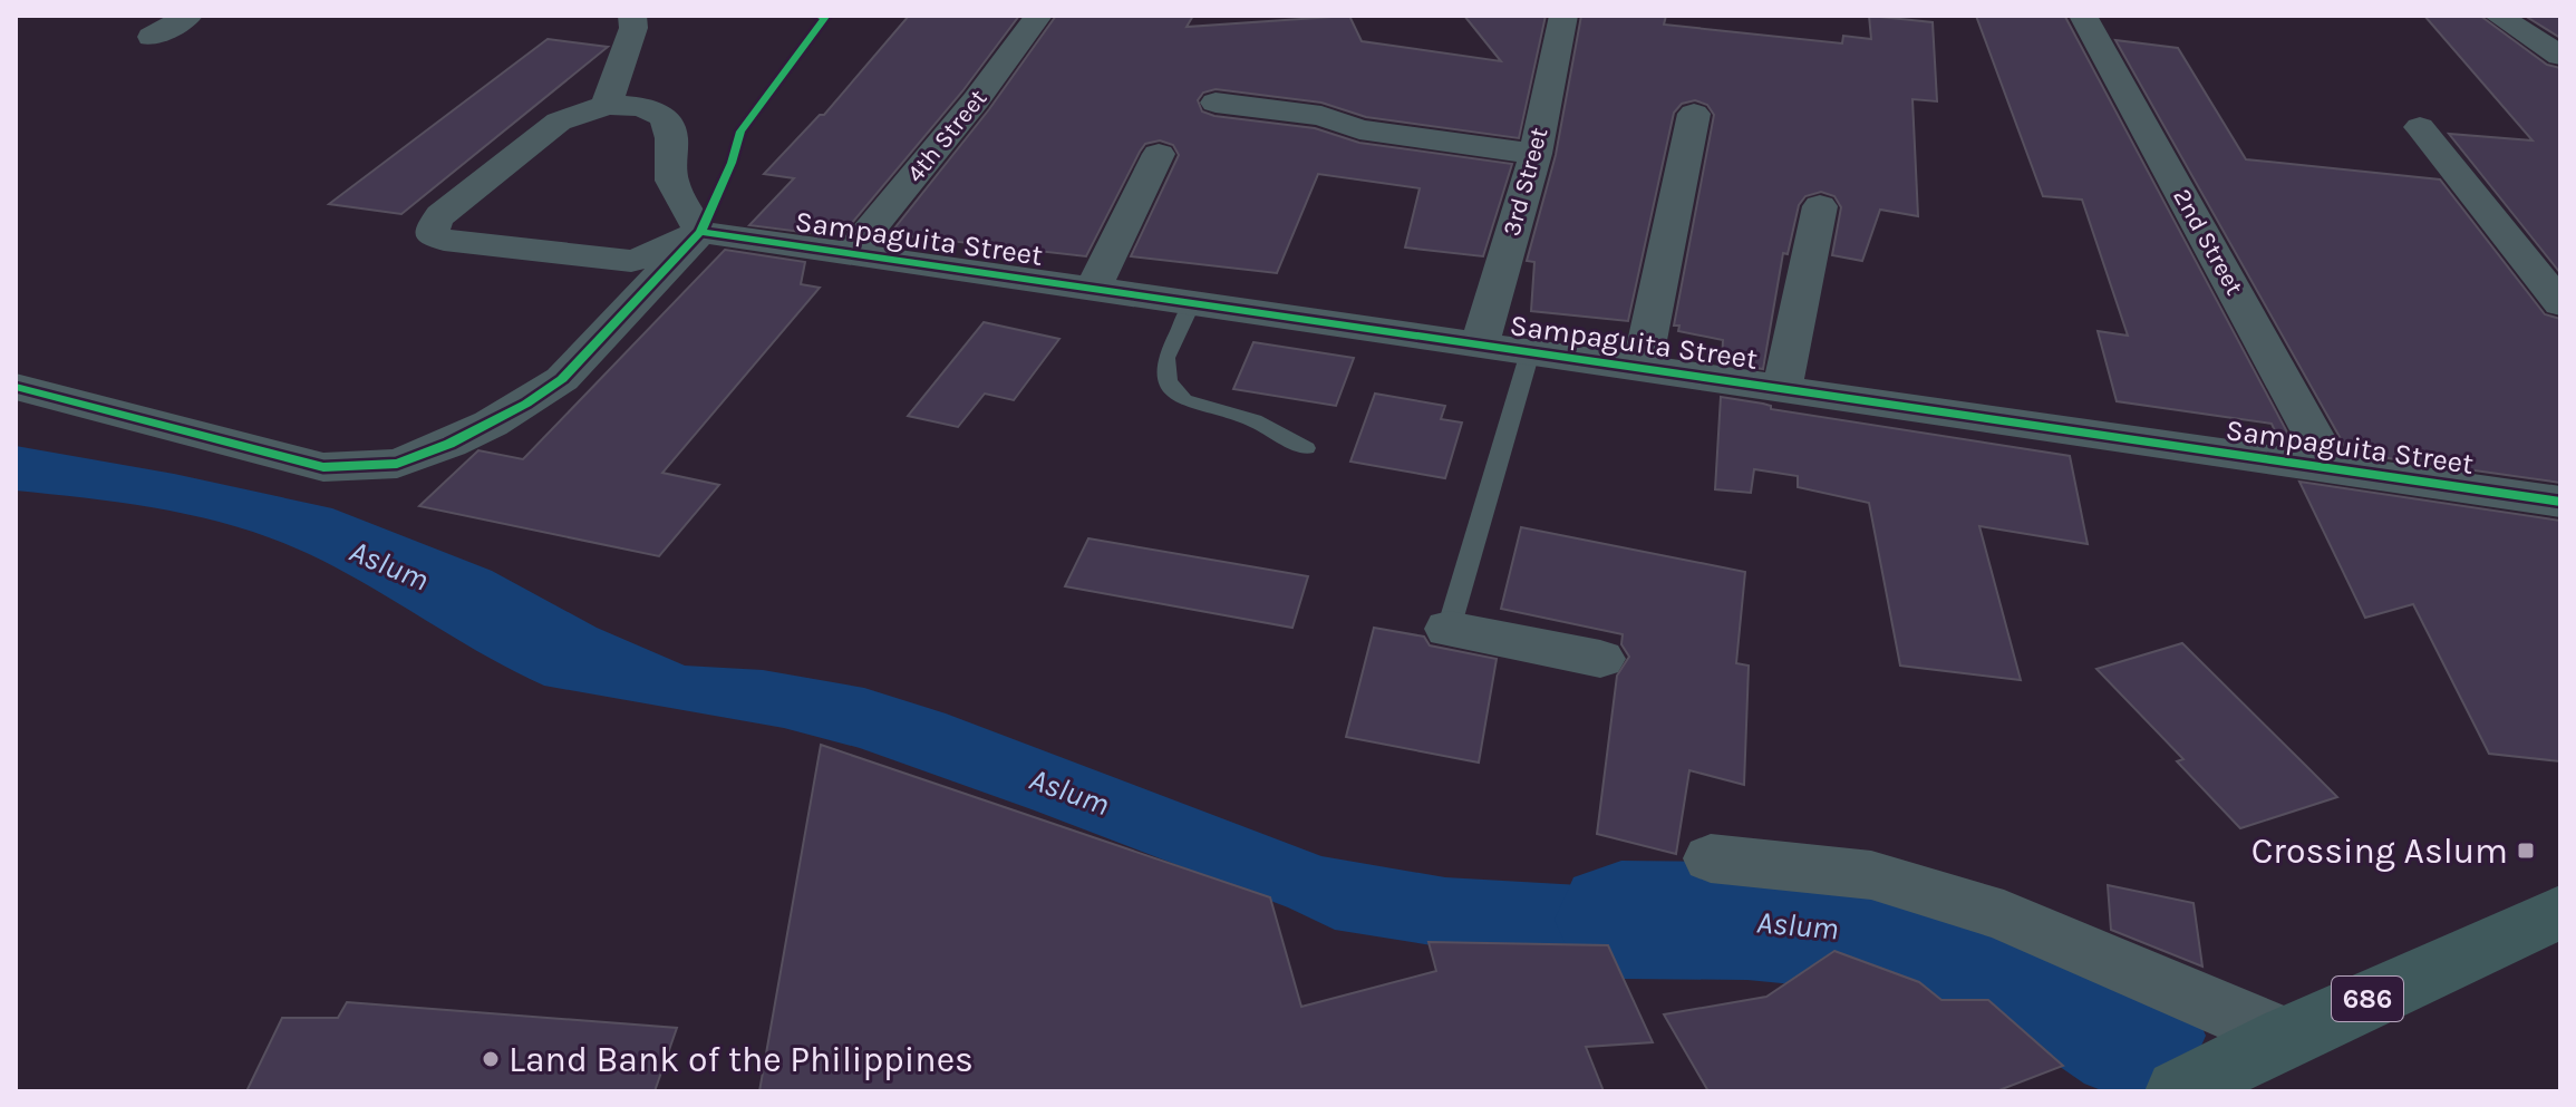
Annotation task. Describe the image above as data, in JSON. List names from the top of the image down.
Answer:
{
  "streets": {
    "main road": ["686"],
    "street": [
      "4th Street",
      "3rd Street",
      "Sampaguita Street",
      "2nd Street"
    ]
  },
  "crossings": [
    ["4th Street", "Sampaguita Street"],
    ["3rd Street", "Sampaguita Street"],
    ["Sampaguita Street", "2nd Street"]
  ],
  "water": ["Aslum"],
  "places": {
    "transit": ["Crossing Aslum"],
    "other": ["Land Bank of the Philippines"]
  }
}
